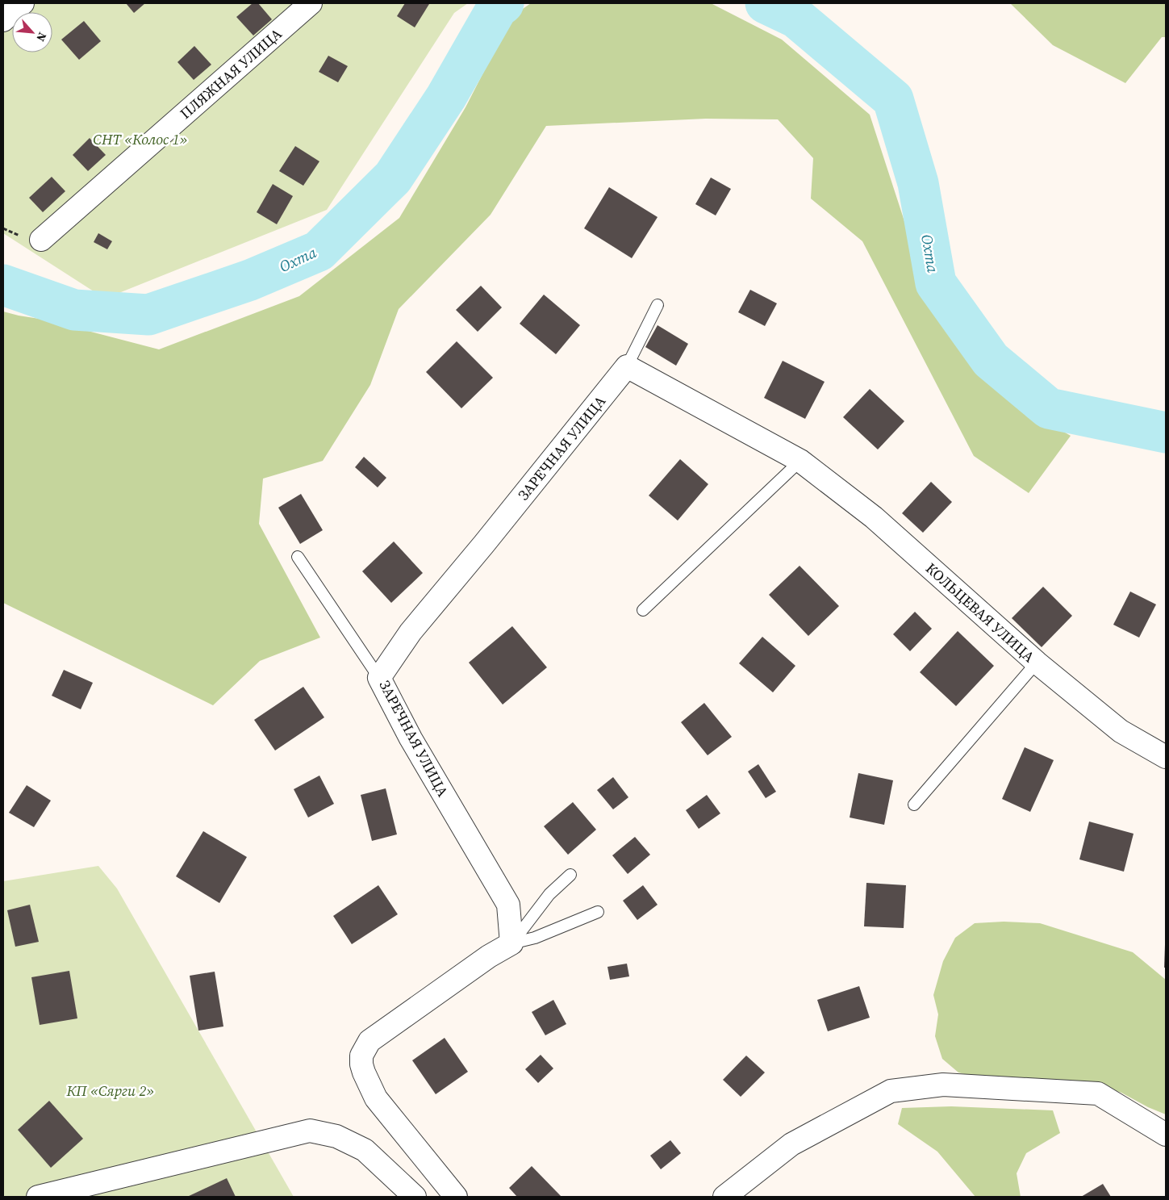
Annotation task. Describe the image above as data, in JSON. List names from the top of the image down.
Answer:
{
  "streets": {
    "street": ["ПЛЯЖНАЯ УЛИЦА", "ЗАРЕЧНАЯ УЛИЦА", "КОЛЬЦЕВАЯ УЛИЦА"]
  },
  "water": ["Охта"],
  "parks": ["СНТ «Колос 1»", "КП «Сярги 2»"],
  "north": "bottom right"
}
